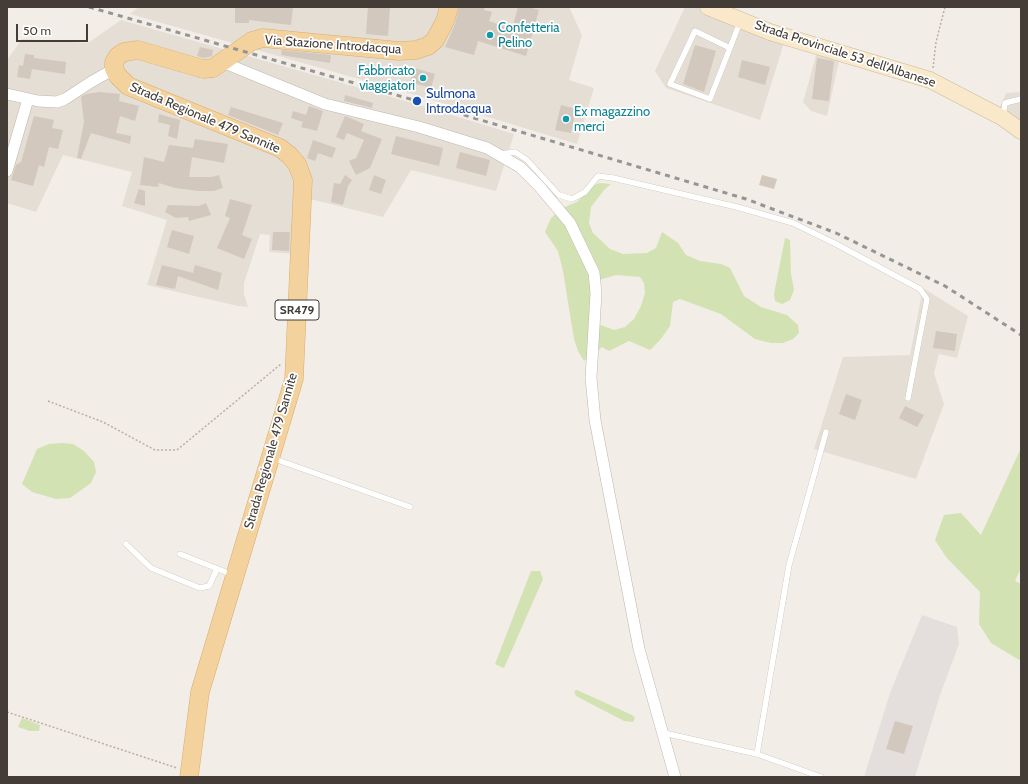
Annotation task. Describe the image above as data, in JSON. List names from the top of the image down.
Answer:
{
  "streets": {
    "main road": [
      "Via Stazione Introdacqua",
      "Strada Provinciale 53 dell'Albanese",
      "Strada Regionale 479 Sannite",
      "SR479"
    ]
  },
  "places": [
    "Confetteria Pelino",
    "Fabbricato viaggiatori",
    "Sulmona Introdacqua",
    "Ex magazzino merci"
  ],
  "scale_bar": "50 m"
}
